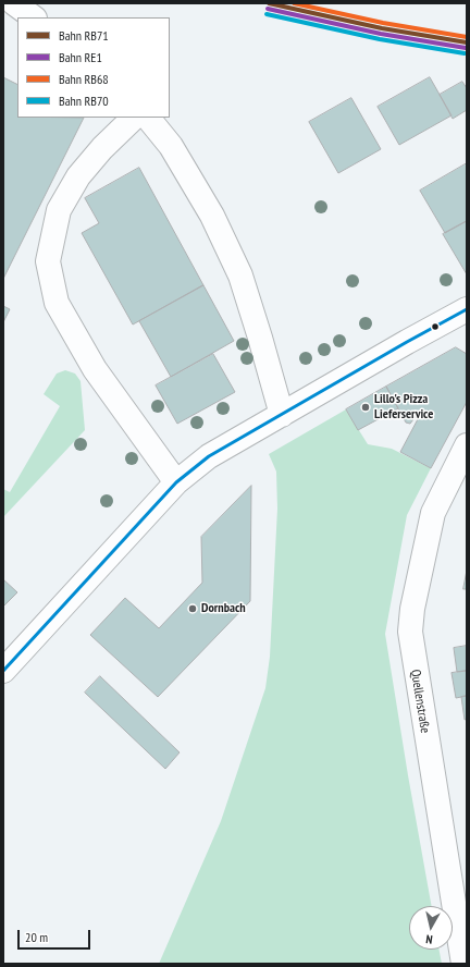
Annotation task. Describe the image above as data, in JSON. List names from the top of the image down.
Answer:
{
  "streets": {
    "street": ["Quellenstraße"]
  },
  "places": ["Lillo's Pizza Lieferservice", "Dornbach"],
  "lines": [
    "rail line RB71",
    "rail line RB68",
    "rail line RE1",
    "rail line RB70"
  ],
  "legend": [
    "Bahn RB71",
    "Bahn RE1",
    "Bahn RB68",
    "Bahn RB70"
  ],
  "scale_bar": "20 m",
  "north": "bottom"
}
